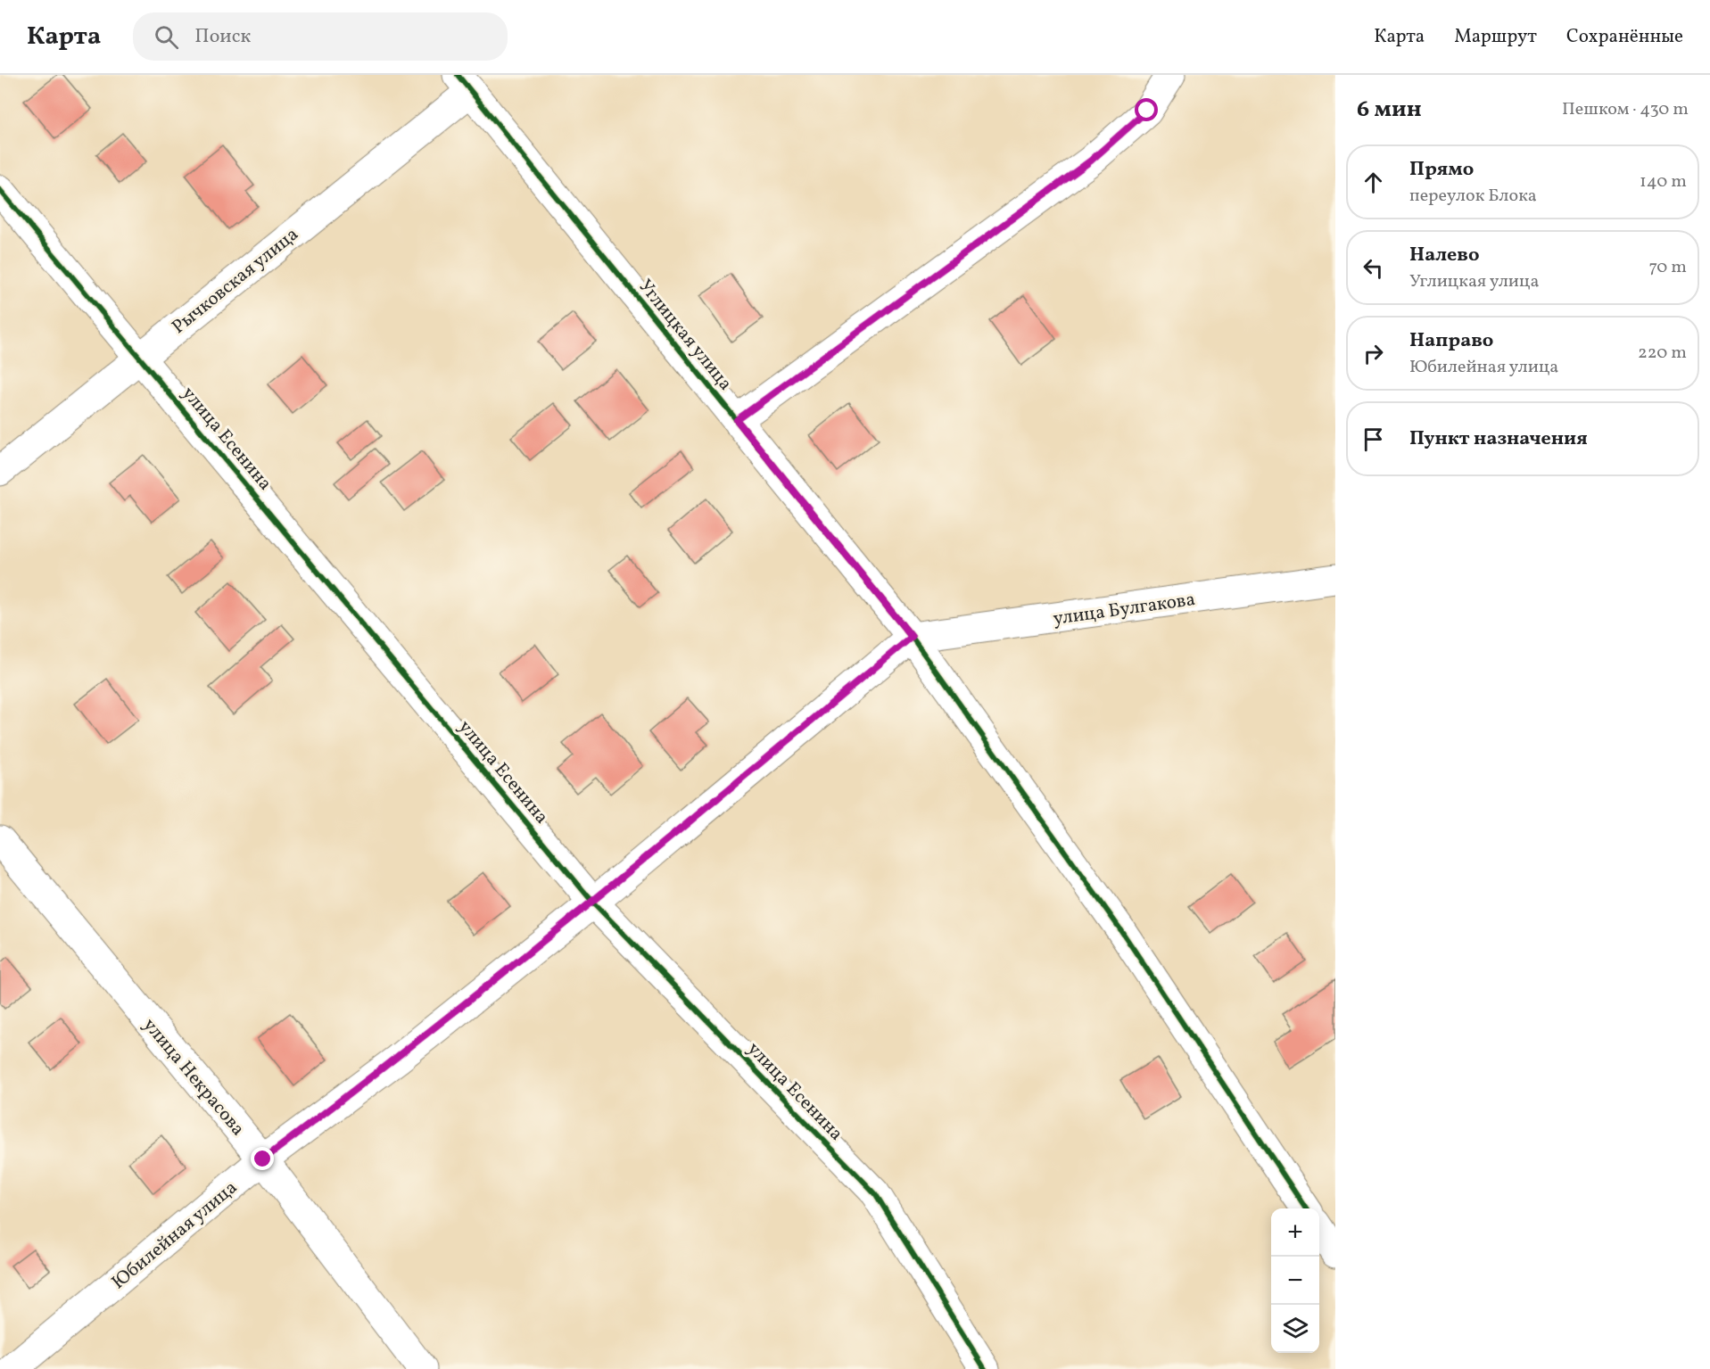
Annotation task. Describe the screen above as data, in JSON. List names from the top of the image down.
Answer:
{
  "streets": {
    "street": [
      "Рычковская улица",
      "Углицкая улица",
      "улица Есенина",
      "улица Булгакова",
      "улица Некрасова",
      "Юбилейная улица"
    ]
  },
  "crossings": [
    ["Рычковская улица", "Углицкая улица"],
    ["Рычковская улица", "улица Есенина"],
    ["Углицкая улица", "улица Булгакова"],
    ["Углицкая улица", "Юбилейная улица"],
    ["улица Есенина", "Юбилейная улица"],
    ["улица Булгакова", "Юбилейная улица"],
    ["улица Некрасова", "Юбилейная улица"]
  ],
  "page": {
    "header": "Карта",
    "search": "Поиск",
    "nav": ["Карта", "Маршрут", "Сохранённые"],
    "heading": ["6 мин", "Пешком · 430 m"],
    "list": [
      ["Прямо", "переулок Блока", "140 m"],
      ["Налево", "Углицкая улица", "70 m"],
      ["Направо", "Юбилейная улица", "220 m"],
      "Пункт назначения"
    ],
    "map_buttons": ["+", "−"]
  }
}
